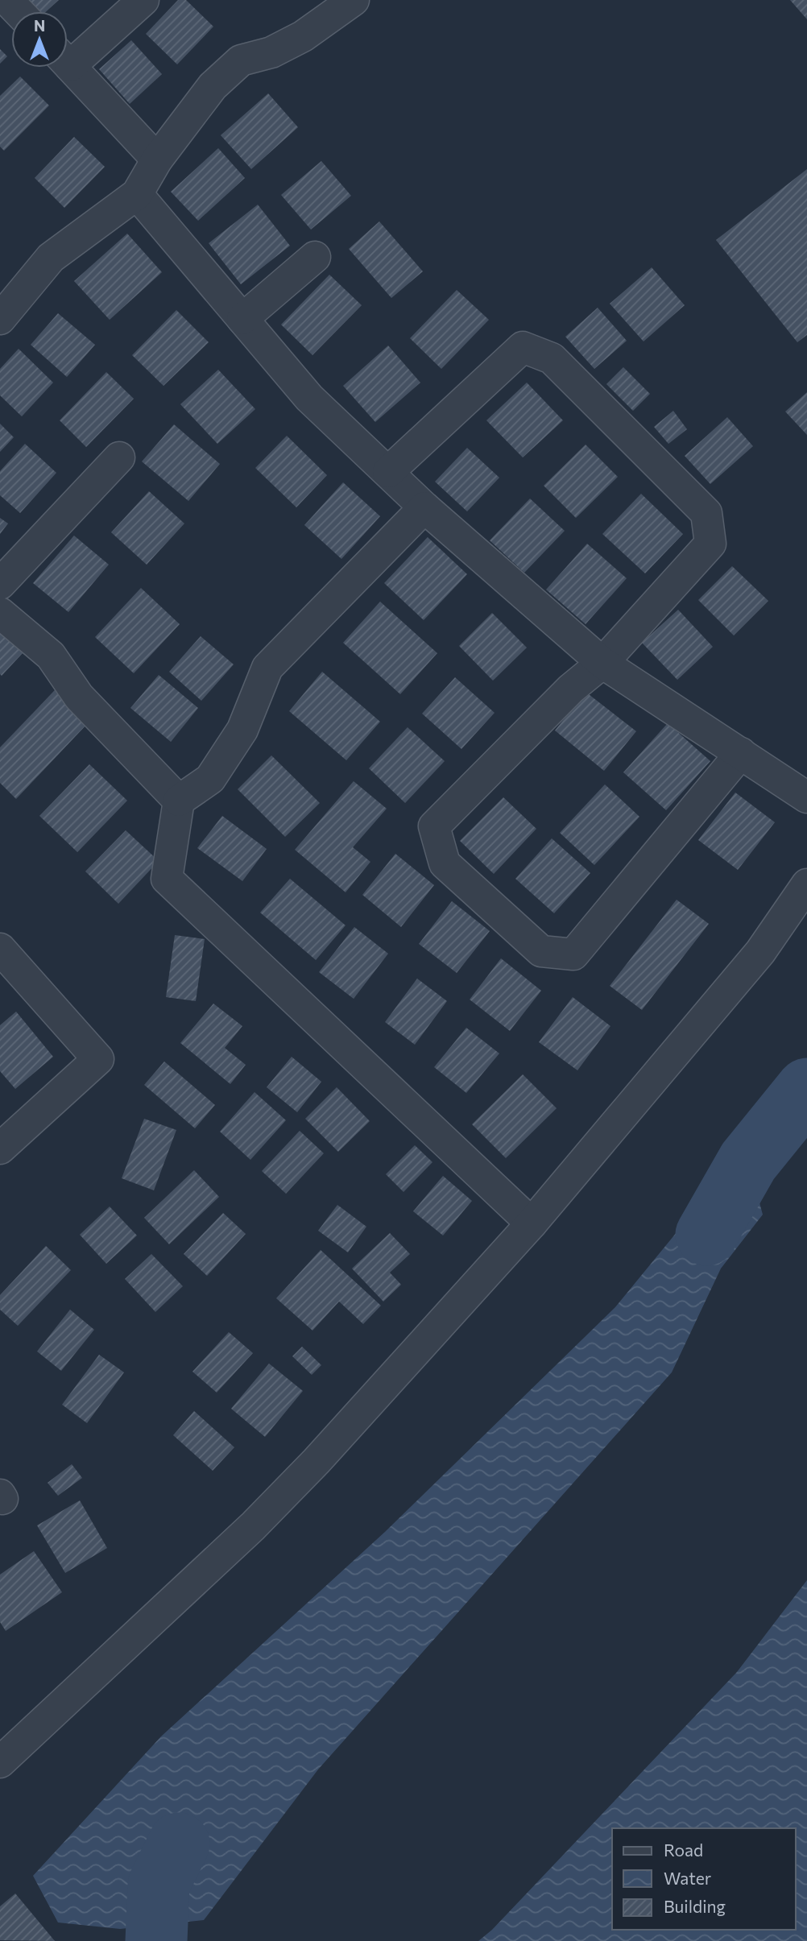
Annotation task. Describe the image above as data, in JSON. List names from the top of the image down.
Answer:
{
  "legend": ["Road", "Water", "Building"],
  "north": "top"
}
